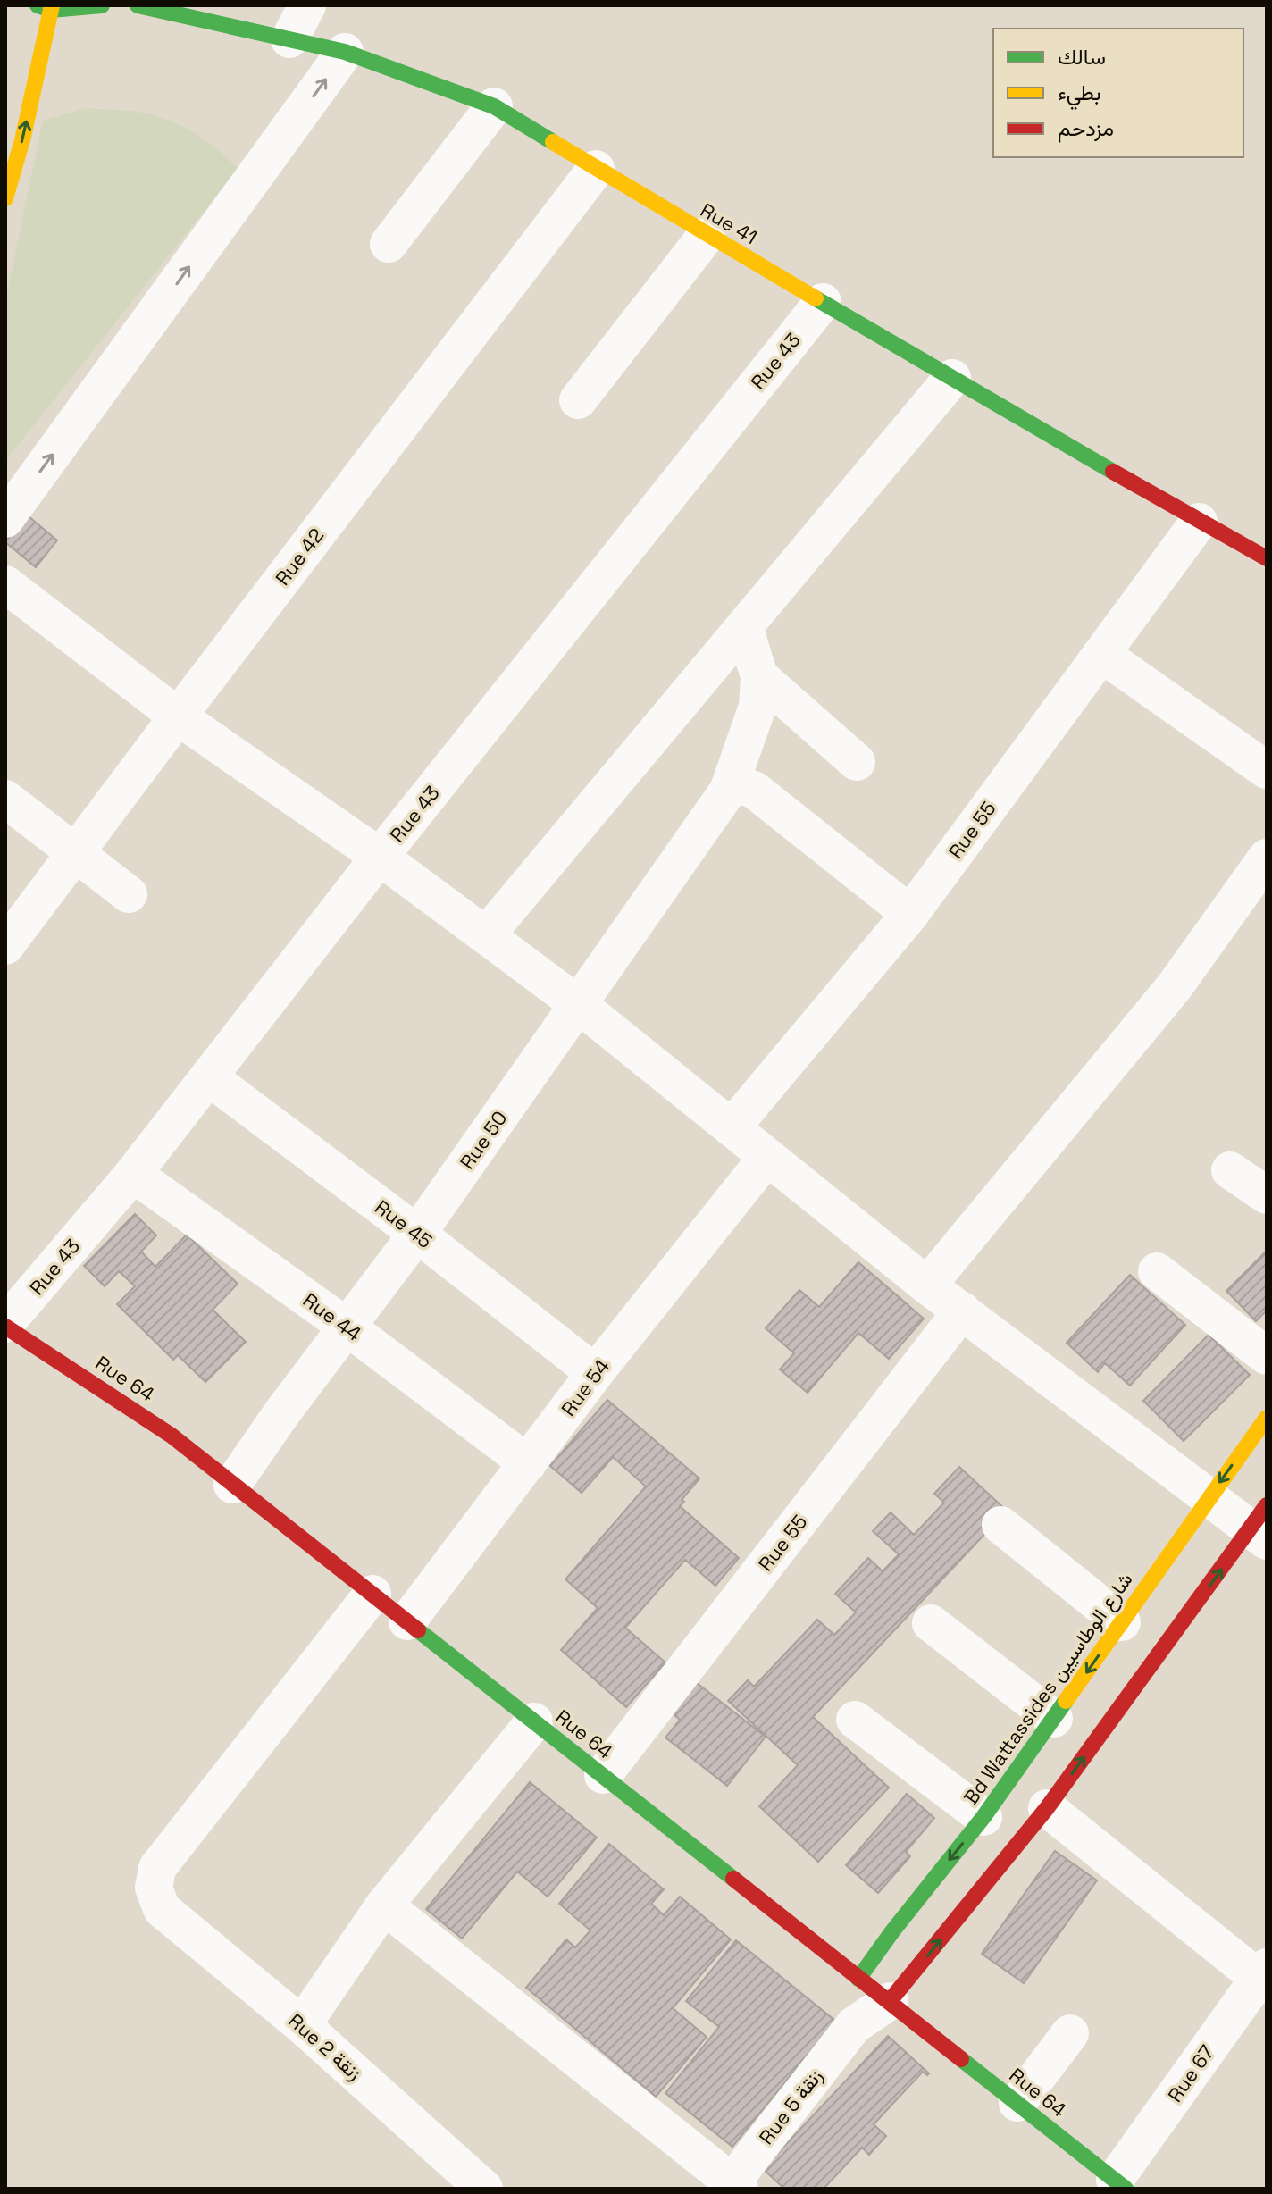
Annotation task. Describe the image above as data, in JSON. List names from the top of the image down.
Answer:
{
  "streets": {
    "street": [
      "Rue 41",
      "Rue 43",
      "Rue 42",
      "Rue 55",
      "Rue 50",
      "Rue 45",
      "Rue 44",
      "Rue 64",
      "Rue 54",
      "Bd Wattassides شارع الوطاسيين",
      "Rue 2 زنقة",
      "Rue 67",
      "Rue 5 زنقة"
    ]
  },
  "crossings": [
    ["Rue 41", "Rue 43"],
    ["Rue 41", "Rue 42"],
    ["Rue 41", "Rue 55"],
    ["Rue 43", "Rue 45"],
    ["Rue 43", "Rue 44"],
    ["Rue 43", "Rue 64"],
    ["Rue 55", "Rue 64"],
    ["Rue 50", "Rue 45"],
    ["Rue 50", "Rue 44"],
    ["Rue 50", "Rue 64"],
    ["Rue 45", "Rue 54"],
    ["Rue 44", "Rue 54"],
    ["Rue 64", "Rue 54"],
    ["Rue 64", "Bd Wattassides شارع الوطاسيين"],
    ["Rue 64", "Rue 2 زنقة"],
    ["Rue 64", "Rue 67"],
    ["Rue 64", "Rue 5 زنقة"]
  ],
  "legend": ["سالك", "بطيء", "مزدحم"]
}
